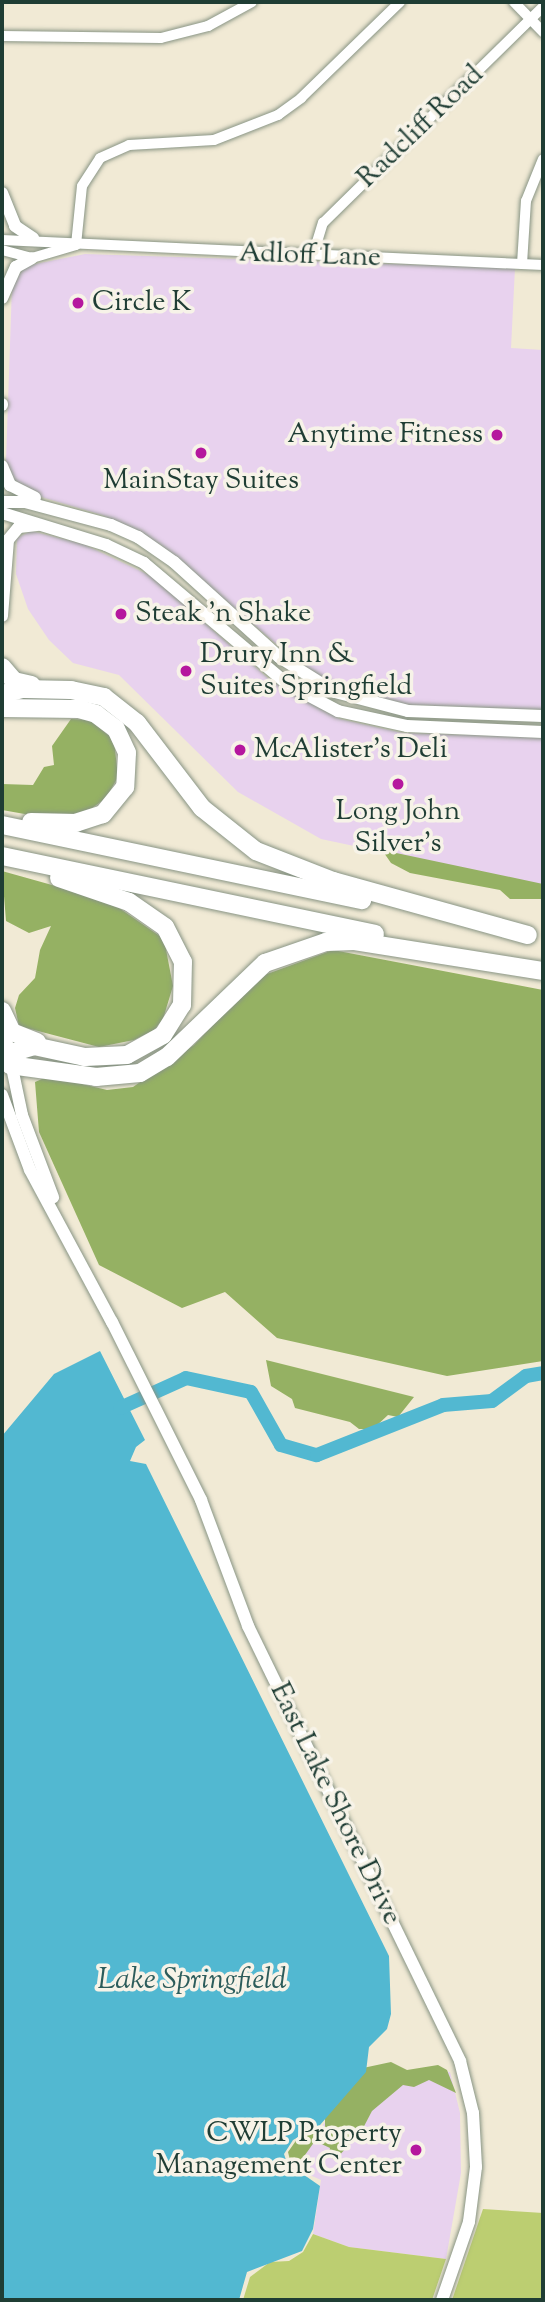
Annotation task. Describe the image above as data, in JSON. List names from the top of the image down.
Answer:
{
  "streets": {
    "main road": ["East Lake Shore Drive"],
    "street": ["Radcliff Road", "Adloff Lane"]
  },
  "crossings": [
    ["Radcliff Road", "Adloff Lane"]
  ],
  "water": ["Lake Springfield"],
  "places": [
    "Circle K",
    "Anytime Fitness",
    "MainStay Suites",
    "Steak 'n Shake",
    "Drury Inn & Suites Springfield",
    "McAlister's Deli",
    "Long John Silver's",
    "CWLP Property Management Center"
  ]
}
